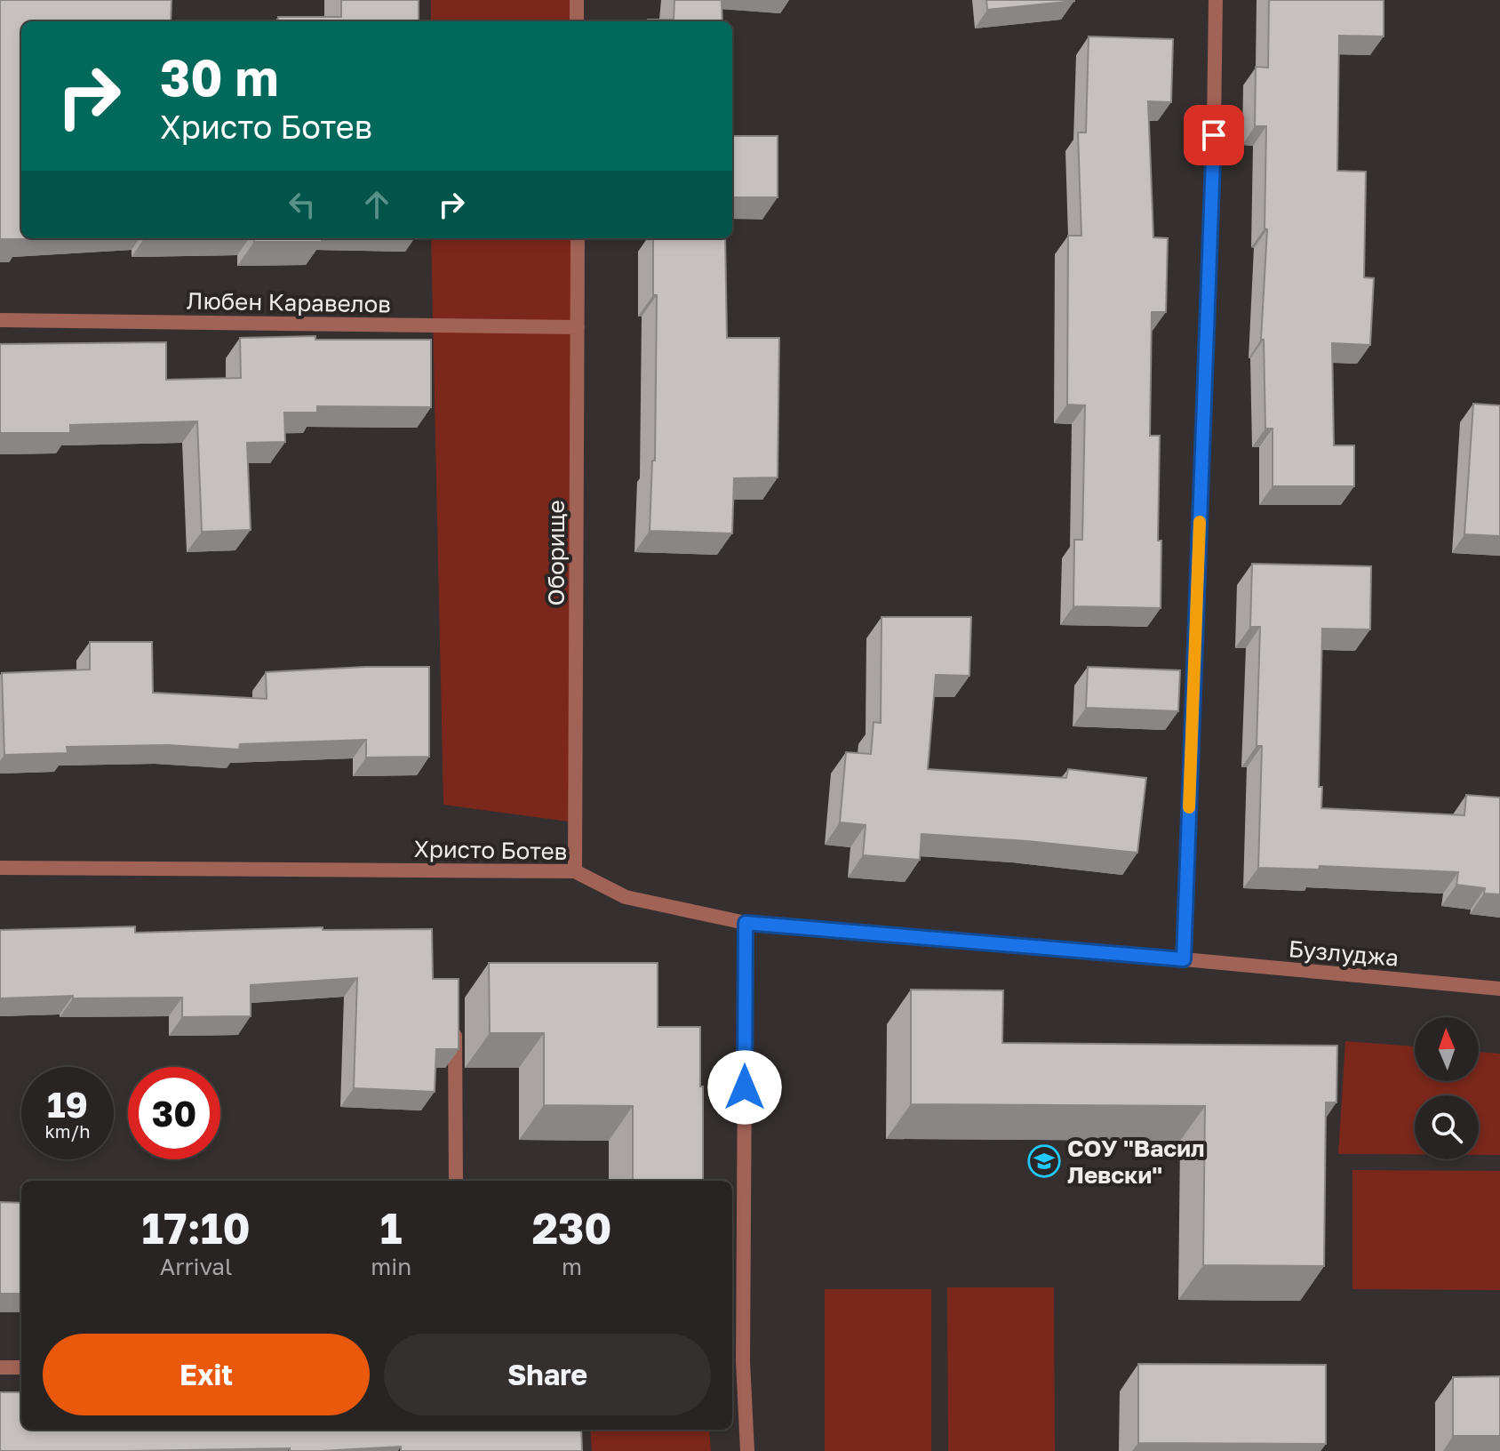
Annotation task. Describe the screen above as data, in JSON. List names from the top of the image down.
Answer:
{
  "streets": {
    "street": [
      "Любен Каравелов",
      "Оборище",
      "Христо Ботев",
      "Бузлуджа"
    ]
  },
  "crossings": [
    ["Любен Каравелов", "Оборище"],
    ["Оборище", "Христо Ботев"],
    ["Христо Ботев", "Бузлуджа"]
  ],
  "places": {
    "school or university": ["СОУ \"Васил Левски\""]
  },
  "north": "top",
  "page": {
    "turn": ["30 m", "Христо Ботев"],
    "speed": "19 km/h",
    "limit": "30",
    "eta": [
      "17:10",
      "Arrival",
      "1",
      "min",
      "230",
      "m"
    ],
    "buttons": ["Exit", "Share"]
  }
}
